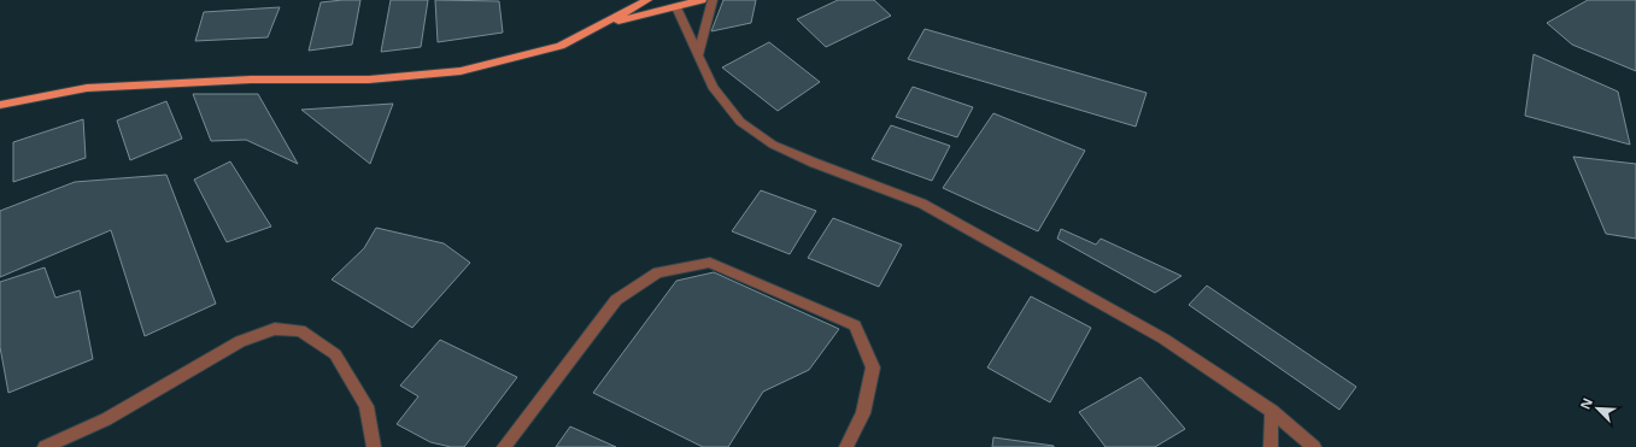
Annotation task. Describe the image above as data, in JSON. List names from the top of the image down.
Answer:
{
  "north": "top left"
}
